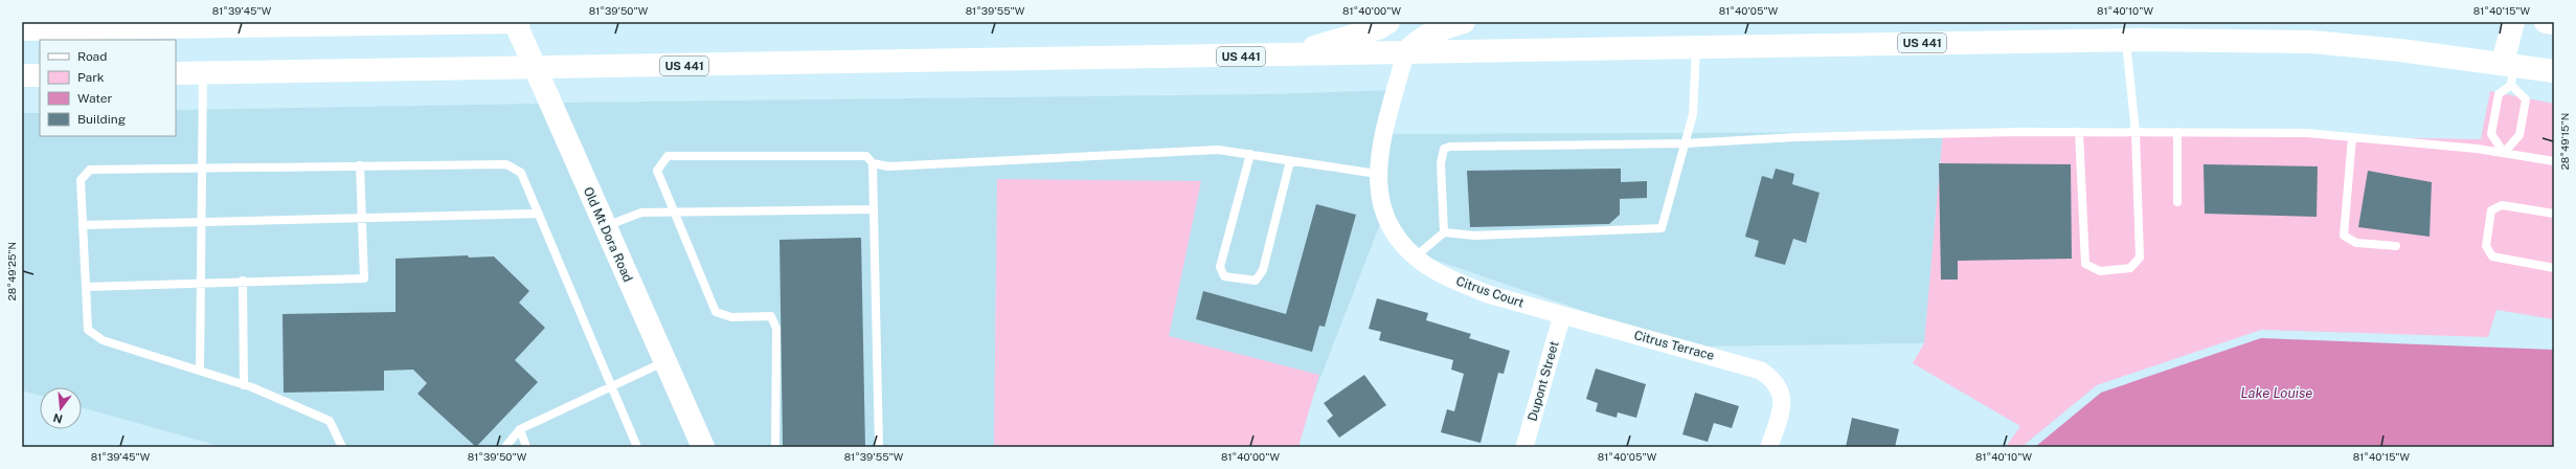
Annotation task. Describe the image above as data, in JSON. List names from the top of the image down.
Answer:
{
  "streets": {
    "main road": ["US 441", "Old Mt Dora Road"],
    "street": ["Citrus Court", "Citrus Terrace", "Dupont Street"]
  },
  "crossings": [
    ["US 441", "Old Mt Dora Road"],
    ["US 441", "Citrus Court"],
    ["Citrus Court", "Citrus Terrace"],
    ["Citrus Court", "Dupont Street"],
    ["Citrus Terrace", "Dupont Street"]
  ],
  "water": ["Lake Louise"],
  "legend": [
    "Road",
    "Park",
    "Water",
    "Building"
  ],
  "north": "bottom",
  "coordinates": [
    "81°39'45\"W",
    "81°39'50\"W",
    "81°39'55\"W",
    "81°40'00\"W",
    "81°40'05\"W",
    "81°40'10\"W",
    "81°40'15\"W",
    "28°49'15\"N",
    "28°49'25\"N"
  ]
}
